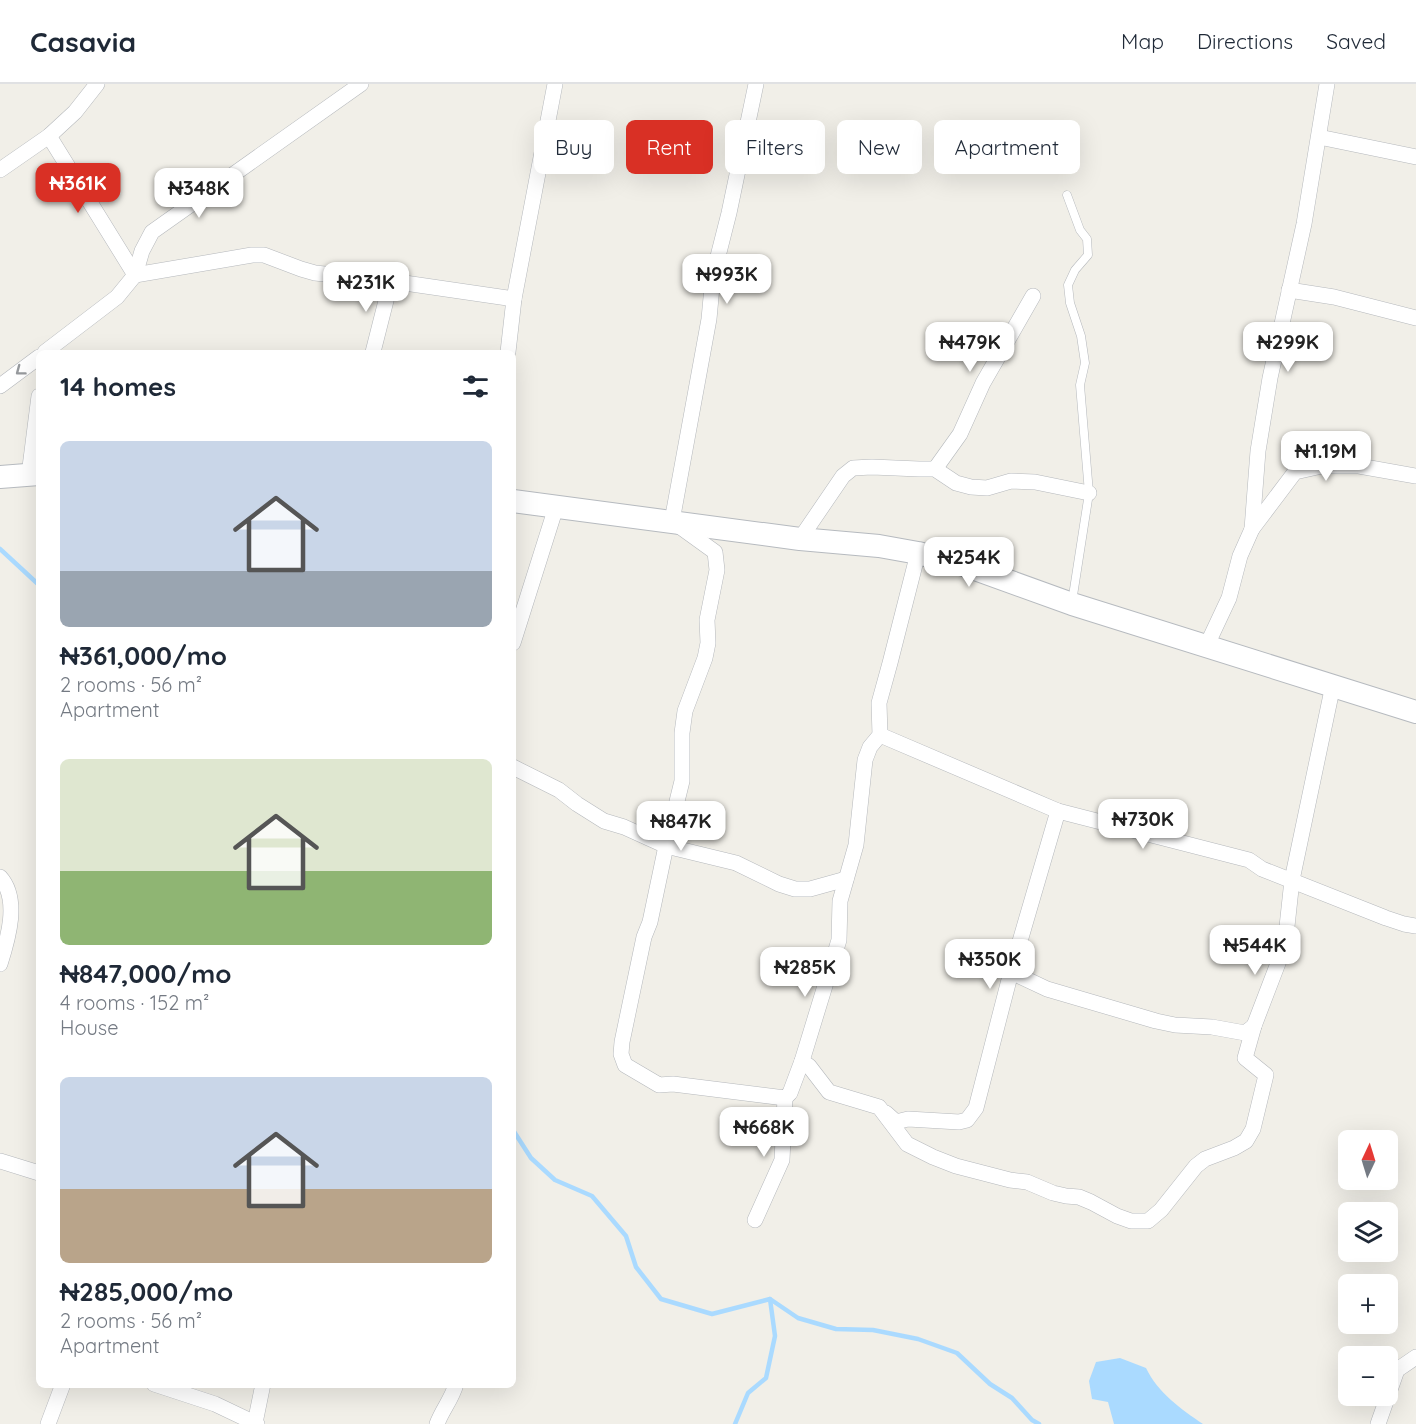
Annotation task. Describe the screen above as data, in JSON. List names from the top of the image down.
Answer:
{
  "north": "top",
  "page": {
    "header": "Casavia",
    "nav": ["Map", "Directions", "Saved"],
    "chip": [
      "Buy",
      "Rent",
      "Filters",
      "New",
      "Apartment"
    ],
    "price": [
      "₦361K",
      "₦348K",
      "₦993K",
      "₦231K",
      "₦479K",
      "₦299K",
      "₦1.19M",
      "₦254K",
      "₦730K",
      "₦847K",
      "₦544K",
      "₦350K",
      "₦285K",
      "₦668K"
    ],
    "heading": "14 homes",
    "list": [
      {
        "name": "₦361,000/mo",
        "note": "2 rooms · 56 m² · Apartment"
      },
      {
        "name": "₦847,000/mo",
        "note": "4 rooms · 152 m² · House"
      },
      {
        "name": "₦285,000/mo",
        "note": "2 rooms · 56 m² · Apartment"
      }
    ],
    "map_buttons": ["+", "−"]
  }
}
